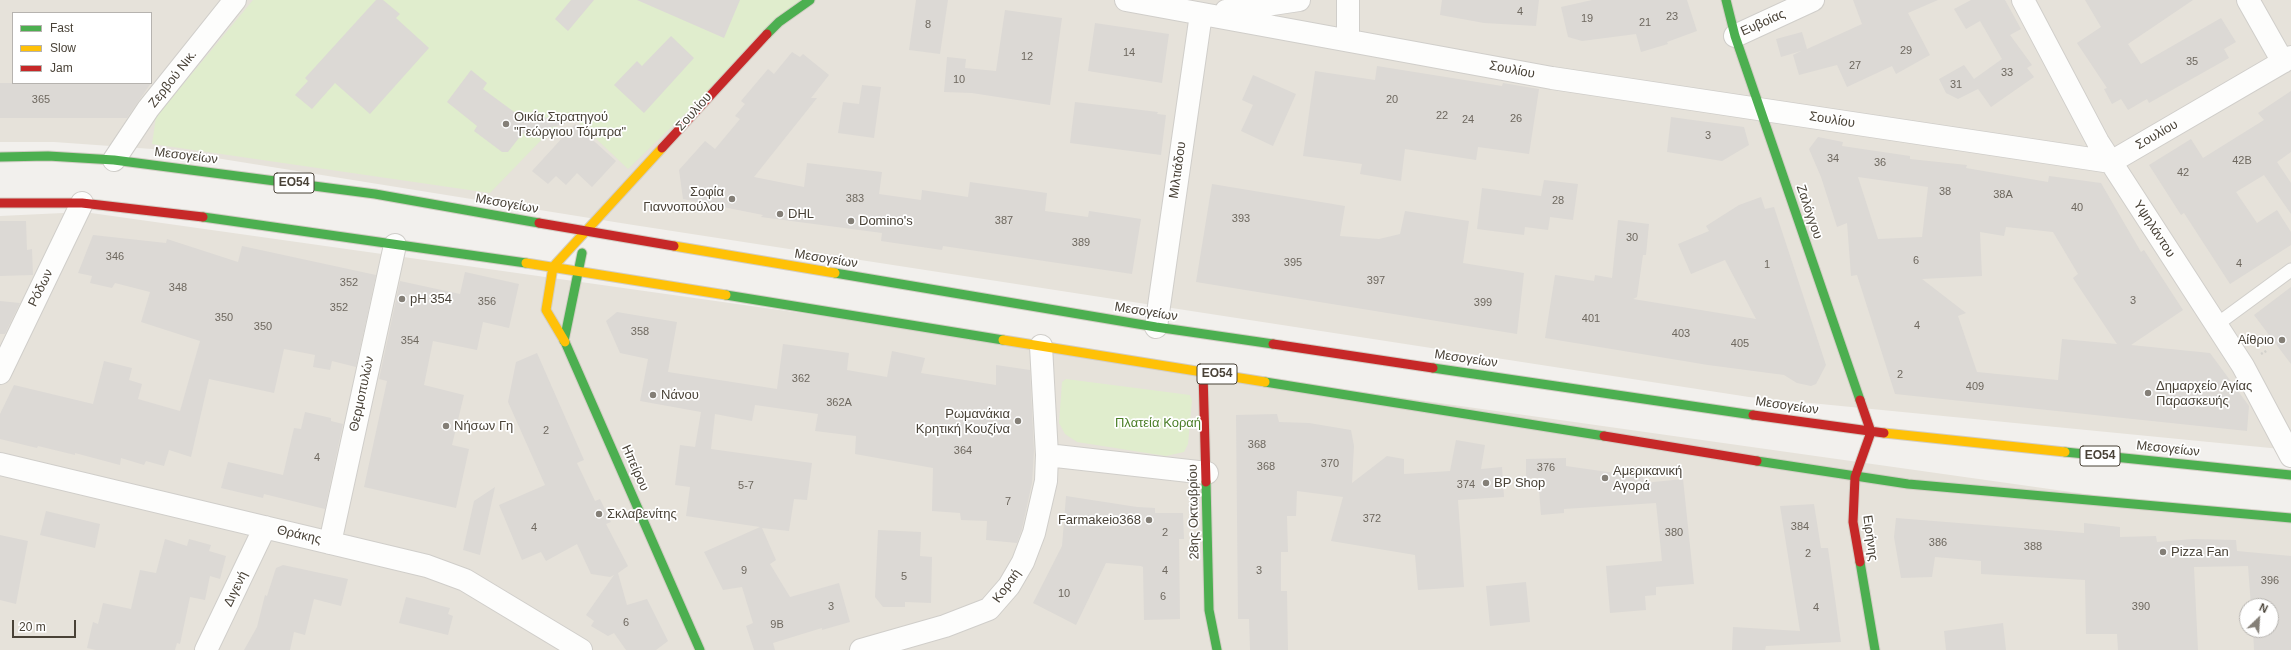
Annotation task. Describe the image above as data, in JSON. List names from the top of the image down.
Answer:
{
  "streets": {
    "main road": [
      "Σουλίου",
      "Μεσογείων",
      "ΕΟ54",
      "Ζαλόγγου",
      "Ηπείρου",
      "28ης Οκτωβρίου",
      "Ειρήνης"
    ],
    "street": [
      "Ευβοίας",
      "Ζερβού Νικ.",
      "Μιλτιάδου",
      "Υψηλάντου",
      "Ρόδων",
      "Θερμοπυλών",
      "Θράκης",
      "Κοραή",
      "Διγενή"
    ]
  },
  "crossings": [
    ["Ευβοίας", "Ζαλόγγου"],
    ["Σουλίου", "Μεσογείων"],
    ["Σουλίου", "Μιλτιάδου"],
    ["Σουλίου", "Ζαλόγγου"],
    ["Σουλίου", "Υψηλάντου"],
    ["Ζερβού Νικ.", "Μεσογείων"],
    ["Μεσογείων", "Μιλτιάδου"],
    ["Μεσογείων", "Ζαλόγγου"],
    ["Μεσογείων", "Ειρήνης"],
    ["ΕΟ54", "Ρόδων"],
    ["ΕΟ54", "Θερμοπυλών"],
    ["ΕΟ54", "Ηπείρου"],
    ["ΕΟ54", "28ης Οκτωβρίου"],
    ["ΕΟ54", "Ειρήνης"],
    ["ΕΟ54", "Κοραή"],
    ["Ζαλόγγου", "Ειρήνης"],
    ["Θερμοπυλών", "Θράκης"],
    ["Θράκης", "Διγενή"]
  ],
  "parks": ["Πλατεία Κοραή"],
  "places": [
    "Οικία Στρατηγού \"Γεώργιου Τόμπρα\"",
    "Σοφία Γιαννοπούλου",
    "DHL",
    "Domino's",
    "pH 354",
    "Αίθριο",
    "Δημαρχείο Αγίας Παρασκευής",
    "Νάνου",
    "Ρωμανάκια Κρητική Κουζίνα",
    "Νήσων Γη",
    "Αμερικανική Αγορά",
    "BP Shop",
    "Σκλαβενίτης",
    "Farmakeio368",
    "Pizza Fan"
  ],
  "house_numbers": [
    "4",
    "23",
    "19",
    "21",
    "8",
    "29",
    "14",
    "12",
    "35",
    "27",
    "33",
    "10",
    "31",
    "365",
    "20",
    "22",
    "26",
    "24",
    "3",
    "34",
    "42Β",
    "36",
    "42",
    "38",
    "38Α",
    "383",
    "28",
    "40",
    "393",
    "387",
    "30",
    "389",
    "346",
    "6",
    "395",
    "4",
    "1",
    "397",
    "352",
    "348",
    "3",
    "356",
    "399",
    "352",
    "350",
    "401",
    "4",
    "350",
    "358",
    "403",
    "354",
    "405",
    "2",
    "362",
    "409",
    "362Α",
    "2",
    "368",
    "364",
    "4",
    "370",
    "368",
    "376",
    "374",
    "5-7",
    "7",
    "372",
    "384",
    "4",
    "2",
    "380",
    "386",
    "388",
    "2",
    "9",
    "4",
    "3",
    "5",
    "396",
    "10",
    "6",
    "3",
    "390",
    "4",
    "6",
    "9Β"
  ],
  "legend": ["Fast", "Slow", "Jam"],
  "scale_bar": "20 m",
  "north": "top right"
}
